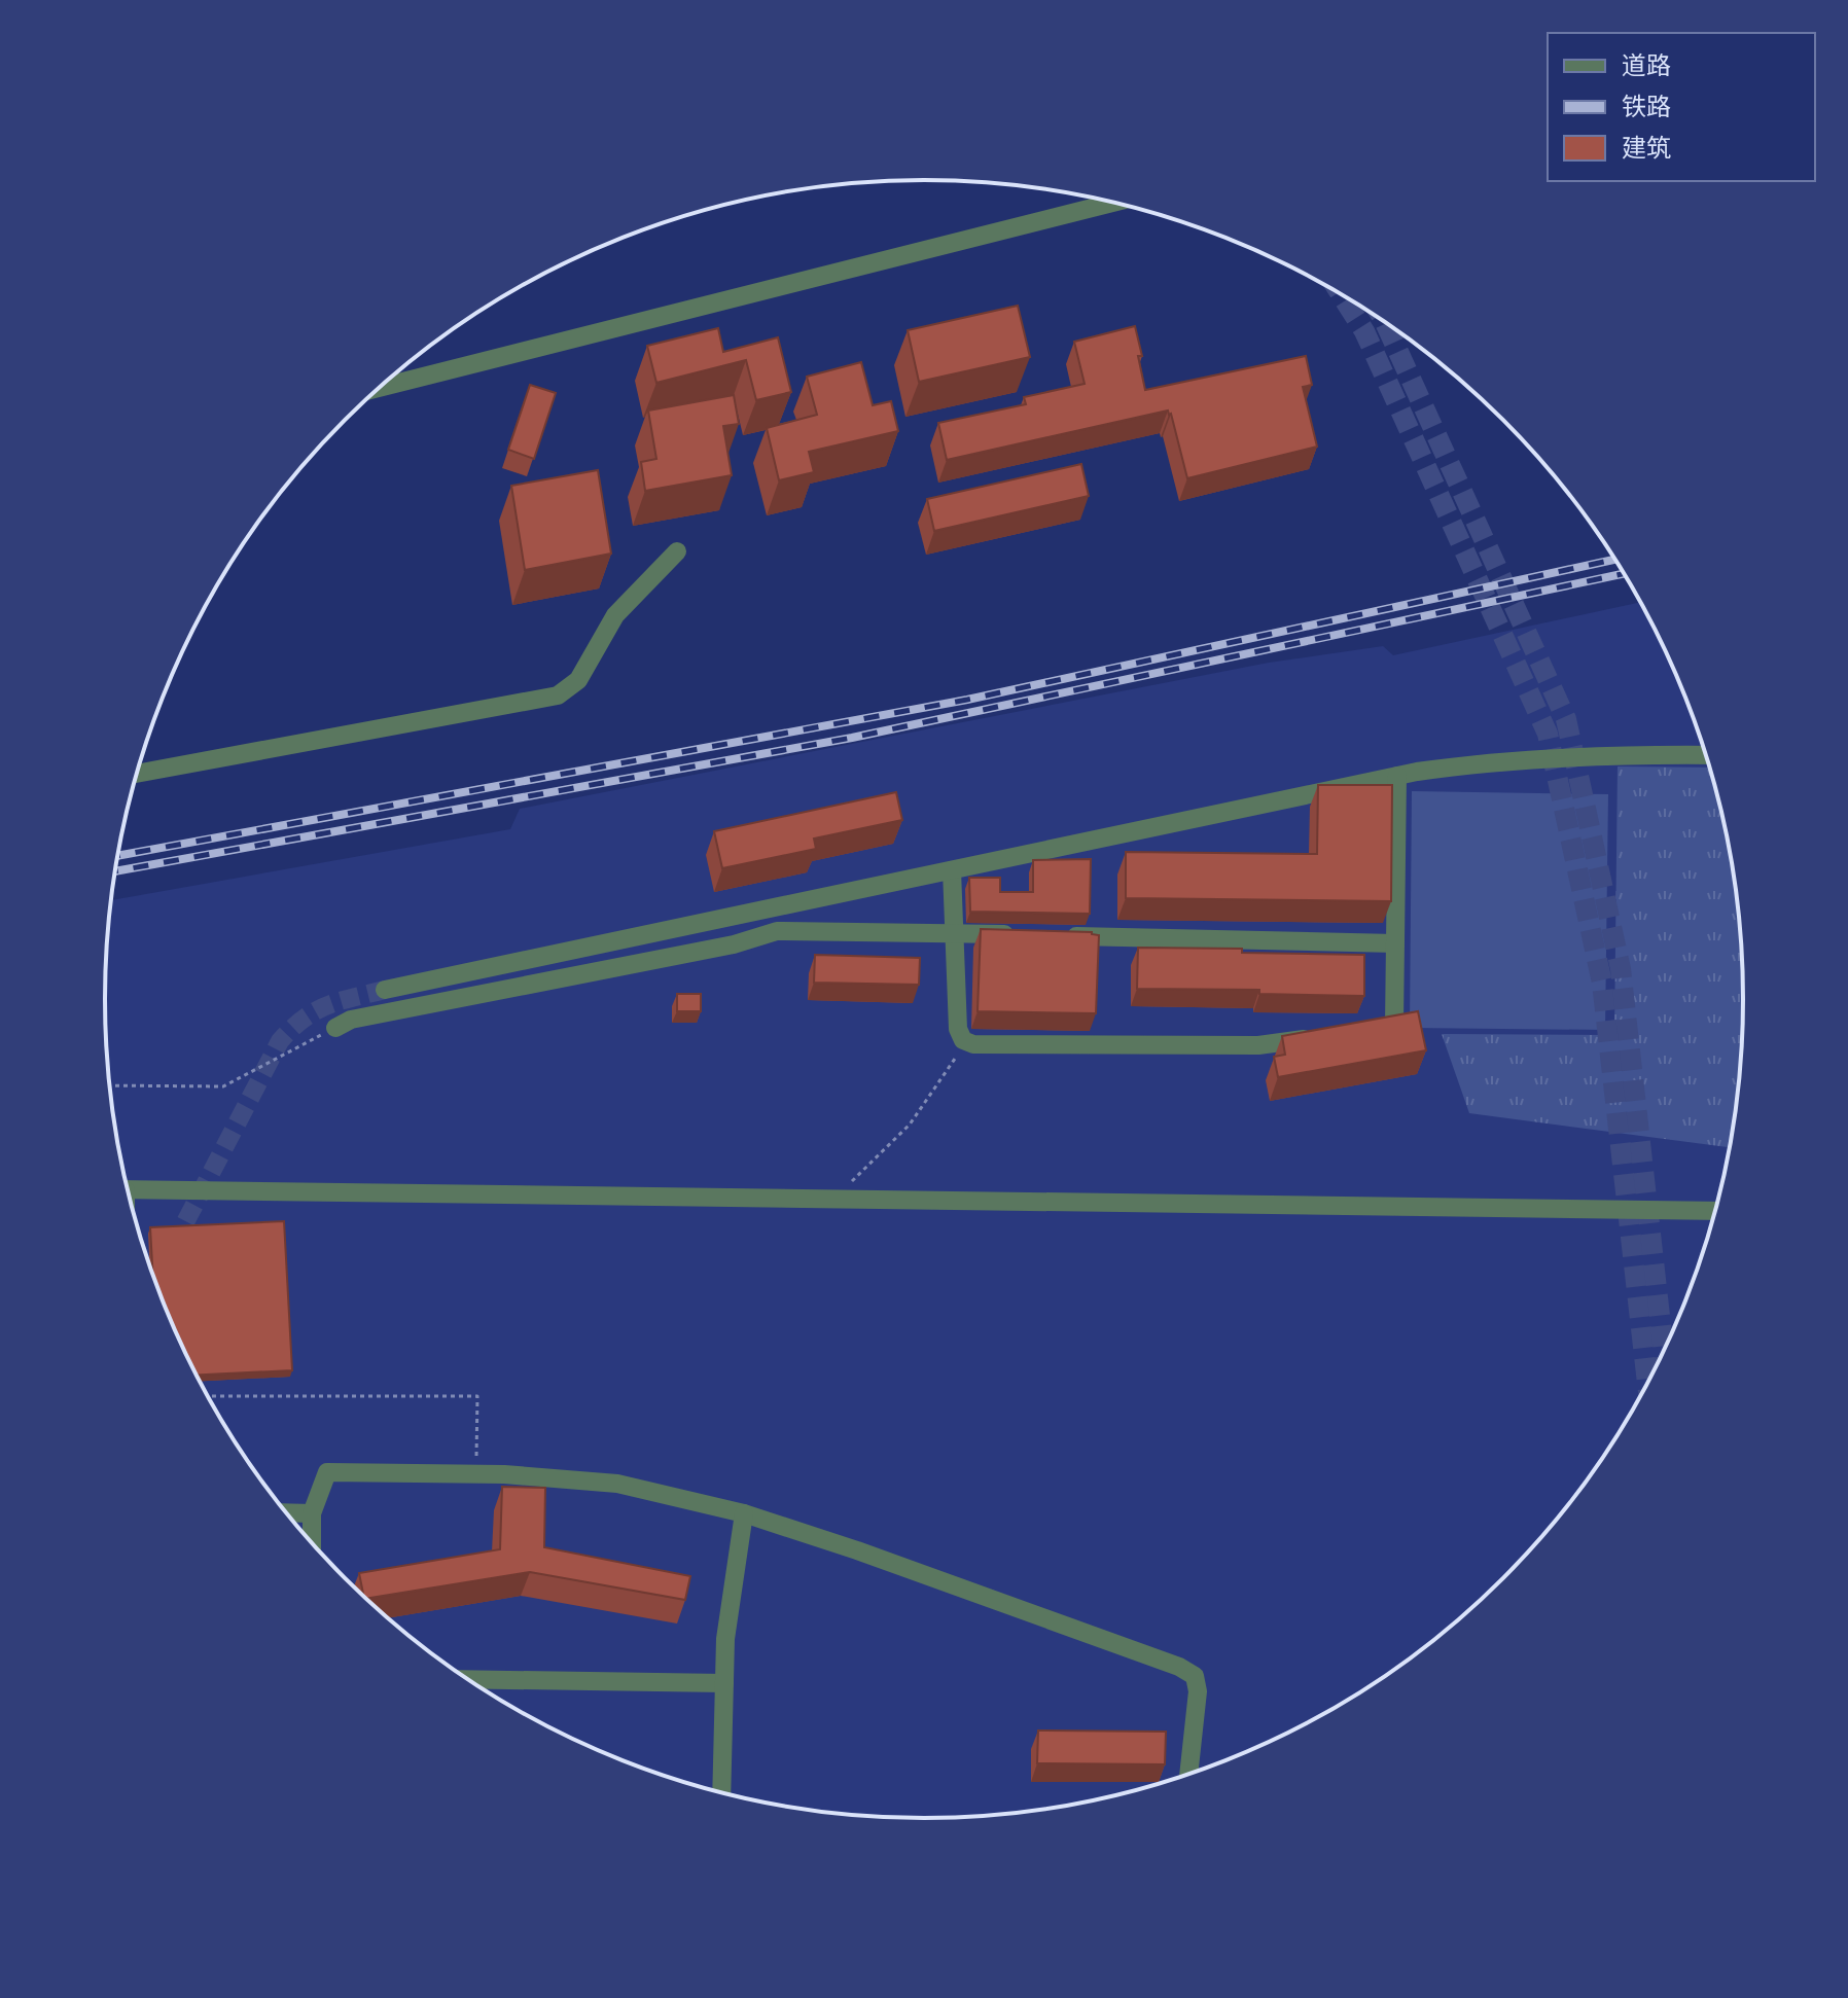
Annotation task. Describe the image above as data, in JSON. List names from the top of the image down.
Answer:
{
  "legend": ["道路", "铁路", "建筑"]
}
